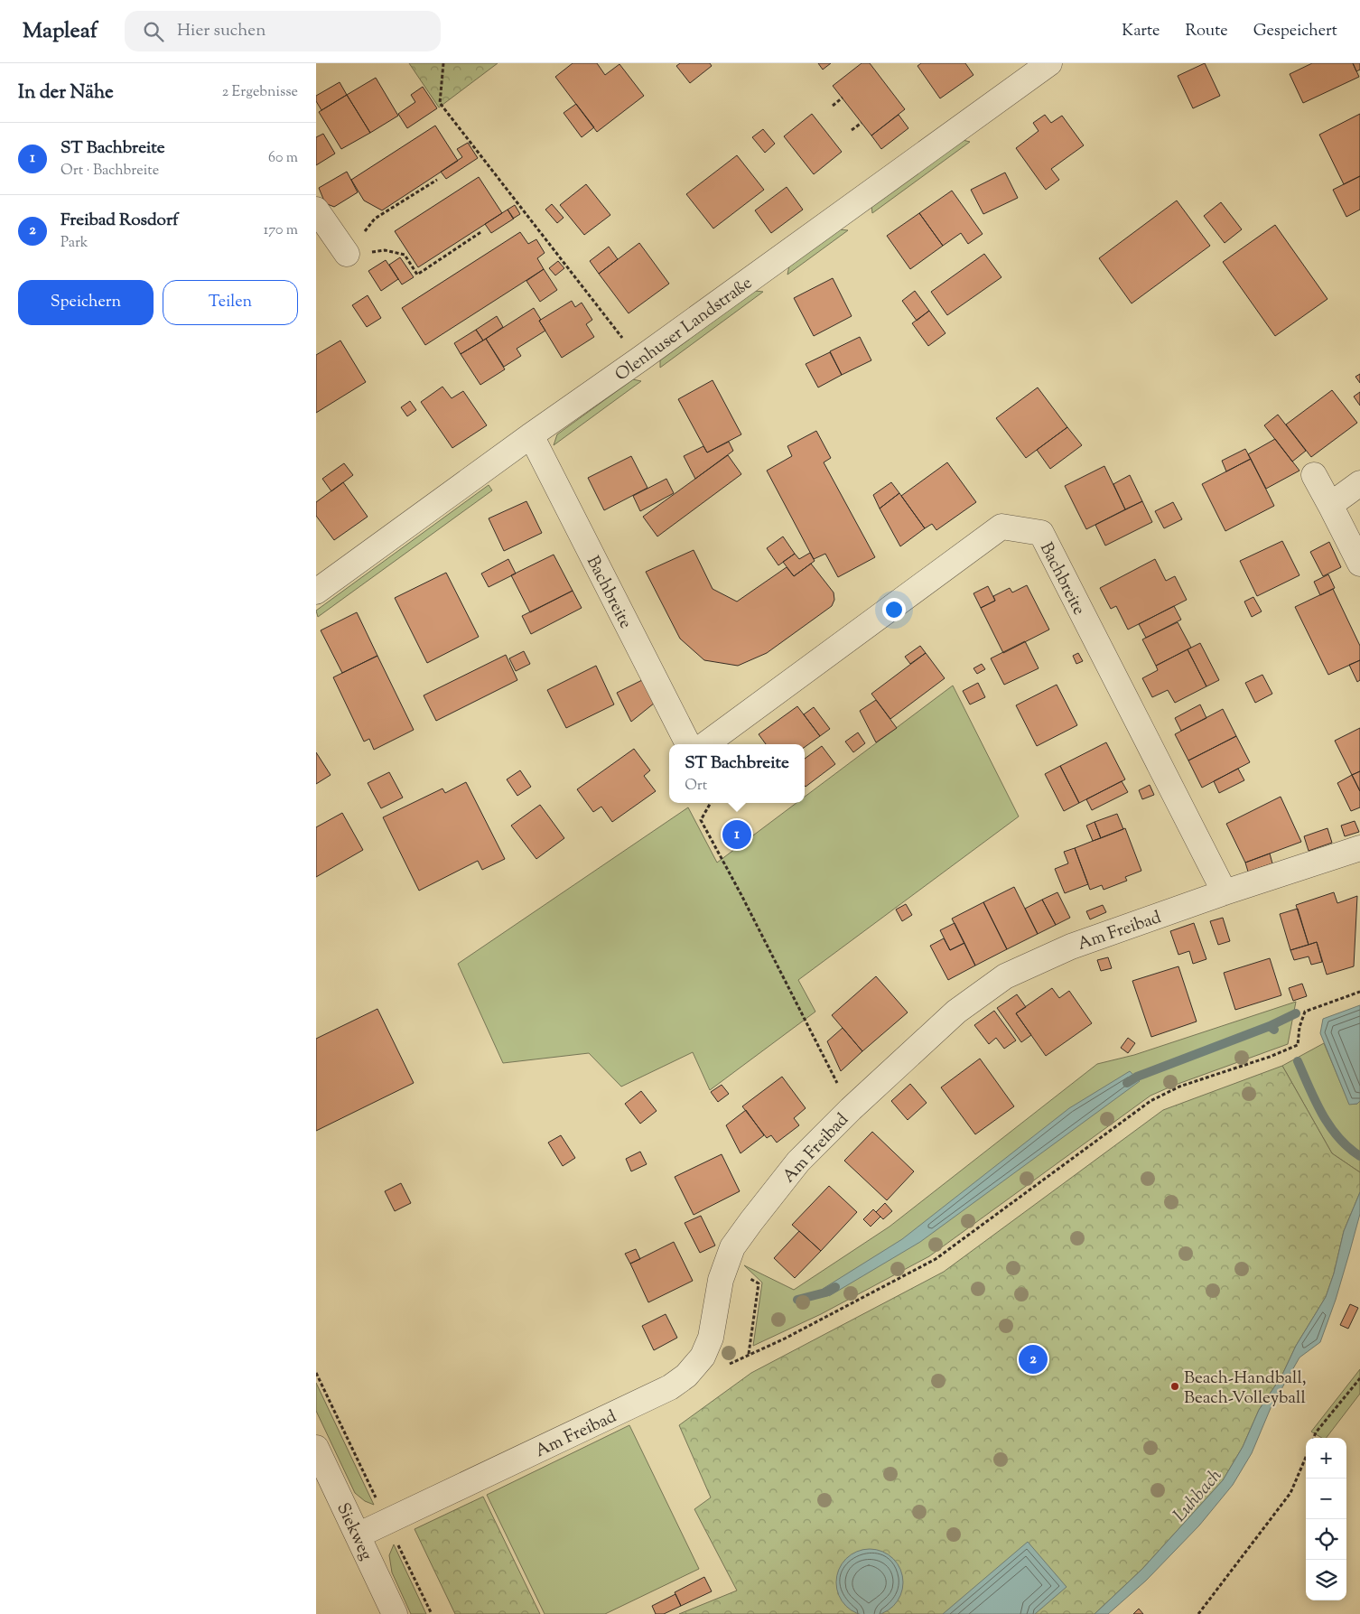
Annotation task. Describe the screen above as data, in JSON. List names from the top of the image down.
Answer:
{
  "streets": {
    "street": [
      "Olenhuser Landstraße",
      "Bachbreite",
      "Am Freibad",
      "Siekweg"
    ]
  },
  "crossings": [
    ["Olenhuser Landstraße", "Bachbreite"],
    ["Bachbreite", "Am Freibad"],
    ["Am Freibad", "Siekweg"]
  ],
  "water": ["Luhbach"],
  "places": ["Beach-Handball, Beach-Volleyball"],
  "page": {
    "header": "Mapleaf",
    "search": "Hier suchen",
    "nav": ["Karte", "Route", "Gespeichert"],
    "heading": ["In der Nähe", "2 Ergebnisse"],
    "list": [
      {
        "mark": "1",
        "name": "ST Bachbreite",
        "note": "Ort · Bachbreite",
        "value": "60 m"
      },
      {
        "mark": "2",
        "name": "Freibad Rosdorf",
        "note": "Park",
        "value": "170 m"
      }
    ],
    "buttons": ["Speichern", "Teilen"],
    "popup": ["ST Bachbreite", "Ort"],
    "pins": ["1", "2"],
    "map_buttons": ["+", "−"]
  }
}
